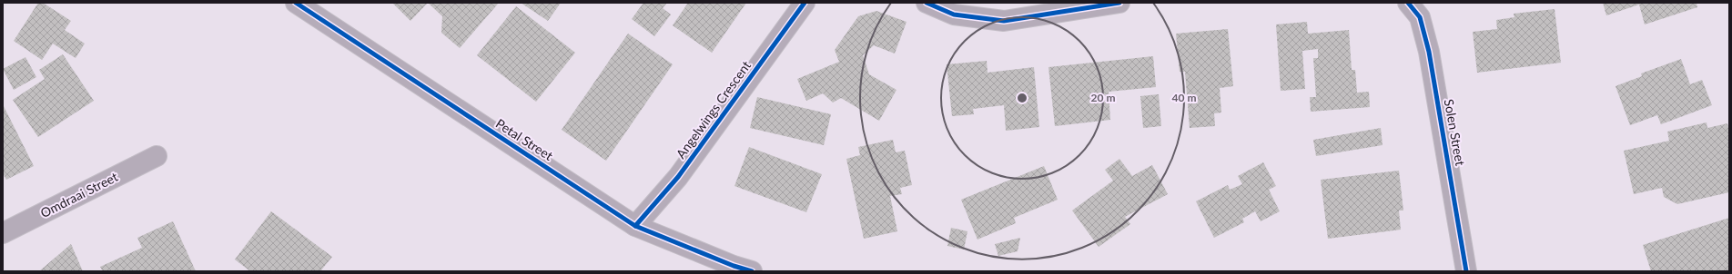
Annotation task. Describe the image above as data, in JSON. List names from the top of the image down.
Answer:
{
  "streets": {
    "street": [
      "Angelwings Crescent",
      "Solen Street",
      "Petal Street",
      "Omdraai Street"
    ]
  },
  "crossings": [
    ["Angelwings Crescent", "Petal Street"]
  ],
  "rings": ["20 m", "40 m"]
}
